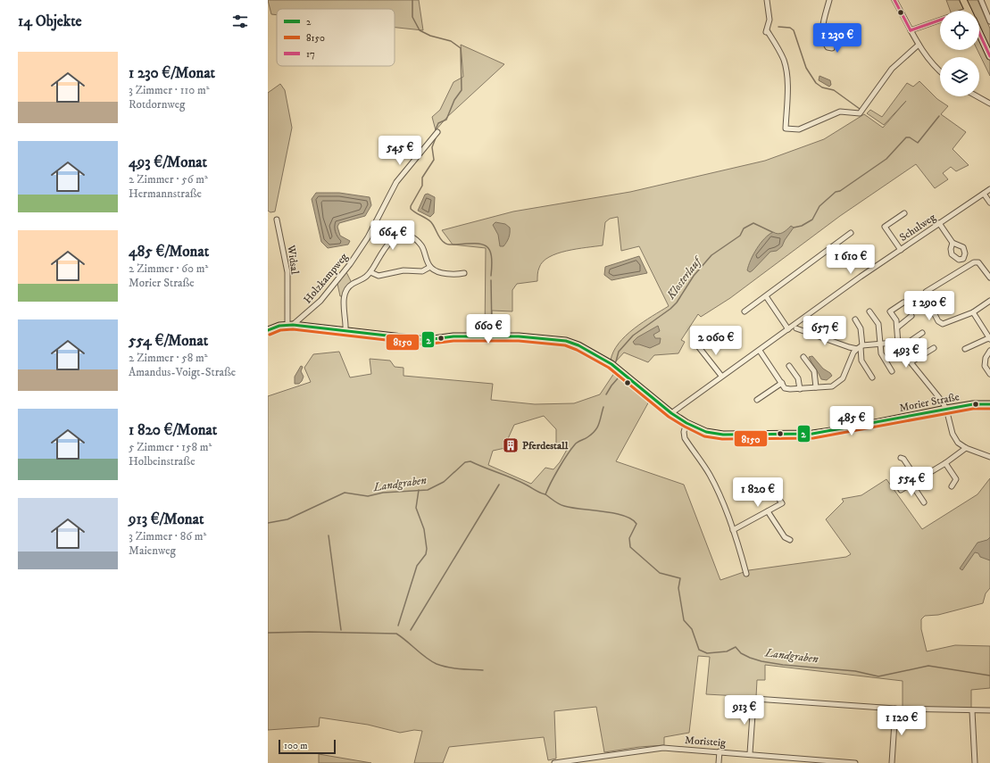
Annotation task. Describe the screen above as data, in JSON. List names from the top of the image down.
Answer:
{
  "streets": {
    "main road": ["Morier Straße"],
    "street": [
      "Schulweg",
      "Widsal",
      "Holzkampweg",
      "Moristeig"
    ]
  },
  "crossings": [
    ["Schulweg", "Morier Straße"],
    ["Widsal", "Holzkampweg"],
    ["Widsal", "Morier Straße"],
    ["Holzkampweg", "Morier Straße"]
  ],
  "water": ["Klosterlauf", "Landgraben"],
  "places": {
    "building": ["Pferdestall"]
  },
  "lines": ["transit line 17", "transit line 2", "transit line 8150"],
  "legend": ["2", "8150", "17"],
  "scale_bar": "100 m",
  "page": {
    "heading": "14 Objekte",
    "price": [
      "1 230 €",
      "545 €",
      "664 €",
      "1 610 €",
      "1 290 €",
      "660 €",
      "657 €",
      "2 060 €",
      "493 €",
      "485 €",
      "554 €",
      "1 820 €",
      "913 €",
      "1 120 €"
    ],
    "list": [
      {
        "name": "1 230 €/Monat",
        "note": "3 Zimmer · 110 m² · Rotdornweg"
      },
      {
        "name": "493 €/Monat",
        "note": "2 Zimmer · 56 m² · Hermannstraße"
      },
      {
        "name": "485 €/Monat",
        "note": "2 Zimmer · 60 m² · Morier Straße"
      },
      {
        "name": "554 €/Monat",
        "note": "2 Zimmer · 58 m² · Amandus-Voigt-Straße"
      },
      {
        "name": "1 820 €/Monat",
        "note": "5 Zimmer · 158 m² · Holbeinstraße"
      },
      {
        "name": "913 €/Monat",
        "note": "3 Zimmer · 86 m² · Maienweg"
      }
    ],
    "scale": "100 m"
  }
}
